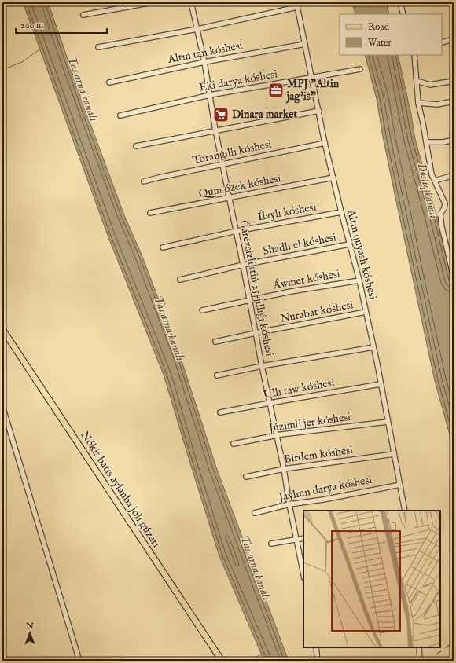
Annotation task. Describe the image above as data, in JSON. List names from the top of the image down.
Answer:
{
  "streets": {
    "main road": ["Nókis batıs aylanba jolı gúzarı"],
    "street": [
      "Altın tań kóshesi",
      "Eki darya kóshesi",
      "Toranǵıllı kóshesi",
      "Qum ózek kóshesi",
      "Ílaylı kóshesi",
      "Shadlı el kóshesi",
      "Altın quyash kóshesi",
      "Áwmet kóshesi",
      "Ǵarezsizliktiń 25-jıllıǵı kóshesi",
      "Nurabat kóshesi",
      "Ullı taw kóshesi",
      "Júzimli jer kóshesi",
      "Birdem kóshesi",
      "Jayhun darya kóshesi"
    ]
  },
  "crossings": [
    ["Altın tań kóshesi", "Altın quyash kóshesi"],
    ["Altın tań kóshesi", "Ǵarezsizliktiń 25-jıllıǵı kóshesi"],
    ["Eki darya kóshesi", "Altın quyash kóshesi"],
    ["Eki darya kóshesi", "Ǵarezsizliktiń 25-jıllıǵı kóshesi"],
    ["Toranǵıllı kóshesi", "Altın quyash kóshesi"],
    ["Toranǵıllı kóshesi", "Ǵarezsizliktiń 25-jıllıǵı kóshesi"],
    ["Qum ózek kóshesi", "Altın quyash kóshesi"],
    ["Qum ózek kóshesi", "Ǵarezsizliktiń 25-jıllıǵı kóshesi"],
    ["Ílaylı kóshesi", "Altın quyash kóshesi"],
    ["Ílaylı kóshesi", "Ǵarezsizliktiń 25-jıllıǵı kóshesi"],
    ["Shadlı el kóshesi", "Altın quyash kóshesi"],
    ["Shadlı el kóshesi", "Ǵarezsizliktiń 25-jıllıǵı kóshesi"],
    ["Altın quyash kóshesi", "Áwmet kóshesi"],
    ["Altın quyash kóshesi", "Nurabat kóshesi"],
    ["Altın quyash kóshesi", "Ullı taw kóshesi"],
    ["Altın quyash kóshesi", "Júzimli jer kóshesi"],
    ["Altın quyash kóshesi", "Birdem kóshesi"],
    ["Altın quyash kóshesi", "Jayhun darya kóshesi"],
    ["Áwmet kóshesi", "Ǵarezsizliktiń 25-jıllıǵı kóshesi"],
    ["Ǵarezsizliktiń 25-jıllıǵı kóshesi", "Nurabat kóshesi"],
    ["Ǵarezsizliktiń 25-jıllıǵı kóshesi", "Ullı taw kóshesi"],
    ["Ǵarezsizliktiń 25-jıllıǵı kóshesi", "Júzimli jer kóshesi"],
    ["Ǵarezsizliktiń 25-jıllıǵı kóshesi", "Birdem kóshesi"],
    ["Ǵarezsizliktiń 25-jıllıǵı kóshesi", "Jayhun darya kóshesi"]
  ],
  "water": ["Tas arna kanalı", "Doslıq kanalı"],
  "places": {
    "office": ["MPJ \"Altin jag'is\""],
    "supermarket": ["Dinara market"]
  },
  "legend": ["Road", "Water"],
  "scale_bar": "200 m",
  "north": "top"
}
